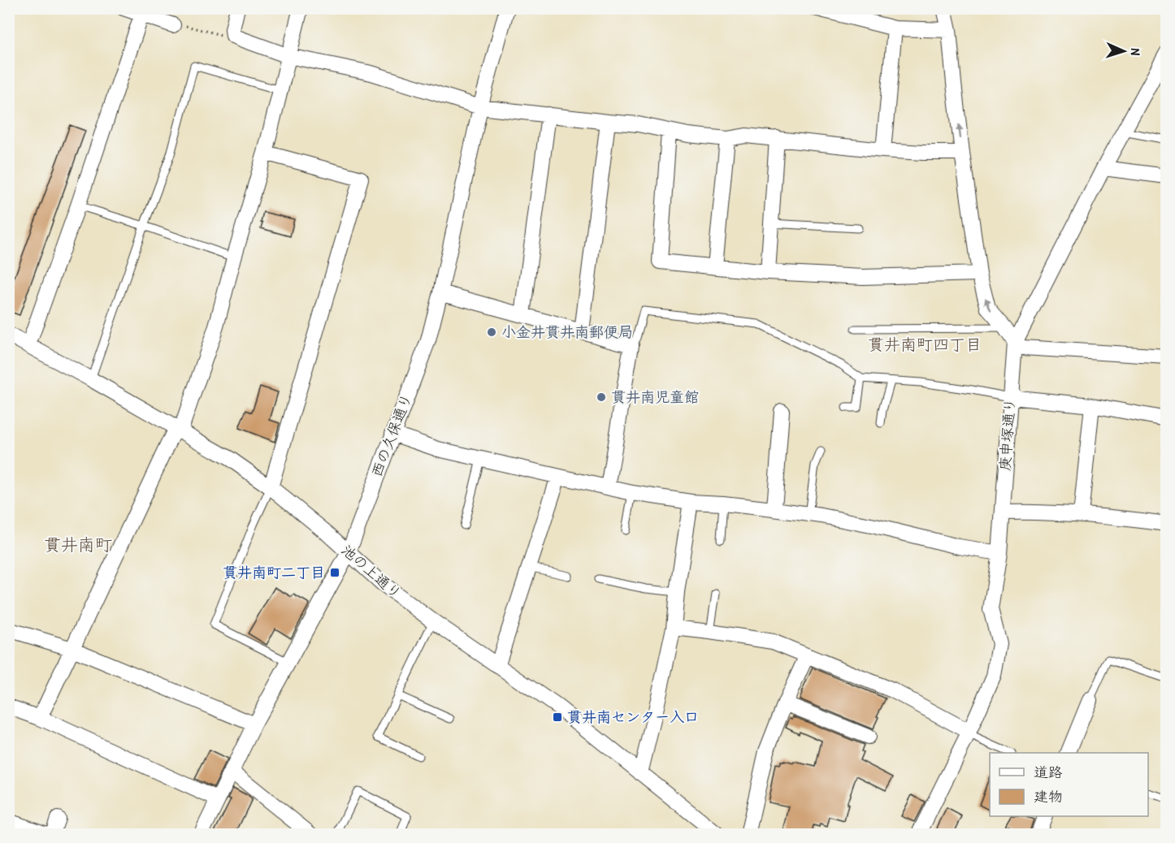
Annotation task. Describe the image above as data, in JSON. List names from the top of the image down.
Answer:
{
  "streets": {
    "street": ["庚申塚通り", "西の久保通り", "池の上通り"]
  },
  "crossings": [
    ["西の久保通り", "池の上通り"]
  ],
  "districts": ["貫井南町四丁目", "貫井南町"],
  "places": {
    "other": ["小金井貫井南郵便局", "貫井南児童館"],
    "transit": ["貫井南町二丁目", "貫井南センター入口"]
  },
  "legend": ["道路", "建物"],
  "north": "right"
}
